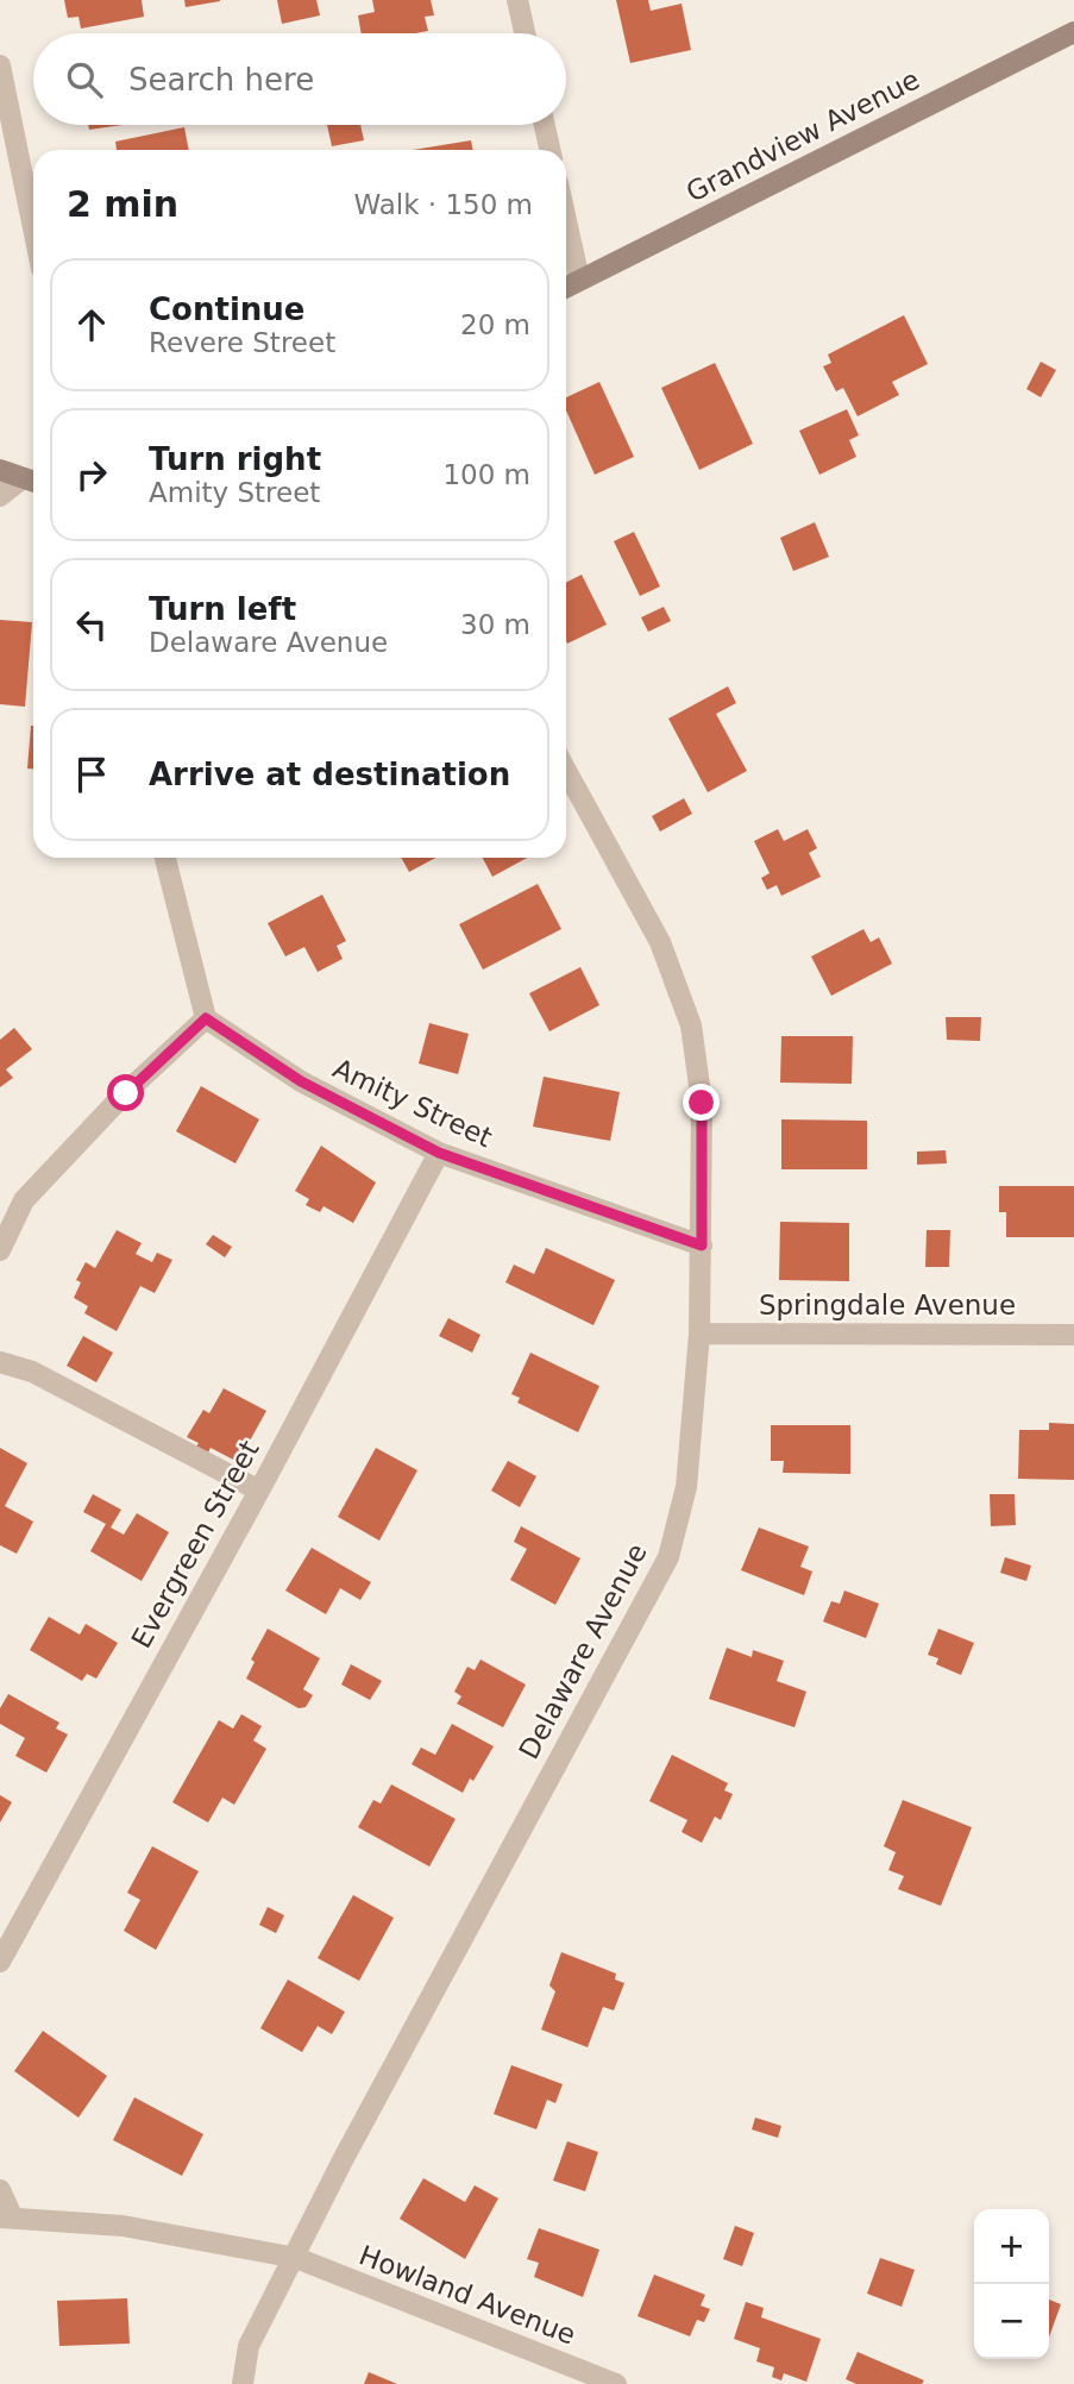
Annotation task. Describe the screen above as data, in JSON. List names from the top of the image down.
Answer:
{
  "streets": {
    "main road": ["Grandview Avenue"],
    "street": [
      "Amity Street",
      "Springdale Avenue",
      "Evergreen Street",
      "Delaware Avenue",
      "Howland Avenue"
    ]
  },
  "crossings": [
    ["Amity Street", "Evergreen Street"],
    ["Amity Street", "Delaware Avenue"],
    ["Springdale Avenue", "Delaware Avenue"],
    ["Delaware Avenue", "Howland Avenue"]
  ],
  "page": {
    "search": "Search here",
    "heading": ["2 min", "Walk · 150 m"],
    "list": [
      ["Continue", "Revere Street", "20 m"],
      ["Turn right", "Amity Street", "100 m"],
      ["Turn left", "Delaware Avenue", "30 m"],
      "Arrive at destination"
    ],
    "map_buttons": ["+", "−"]
  }
}
